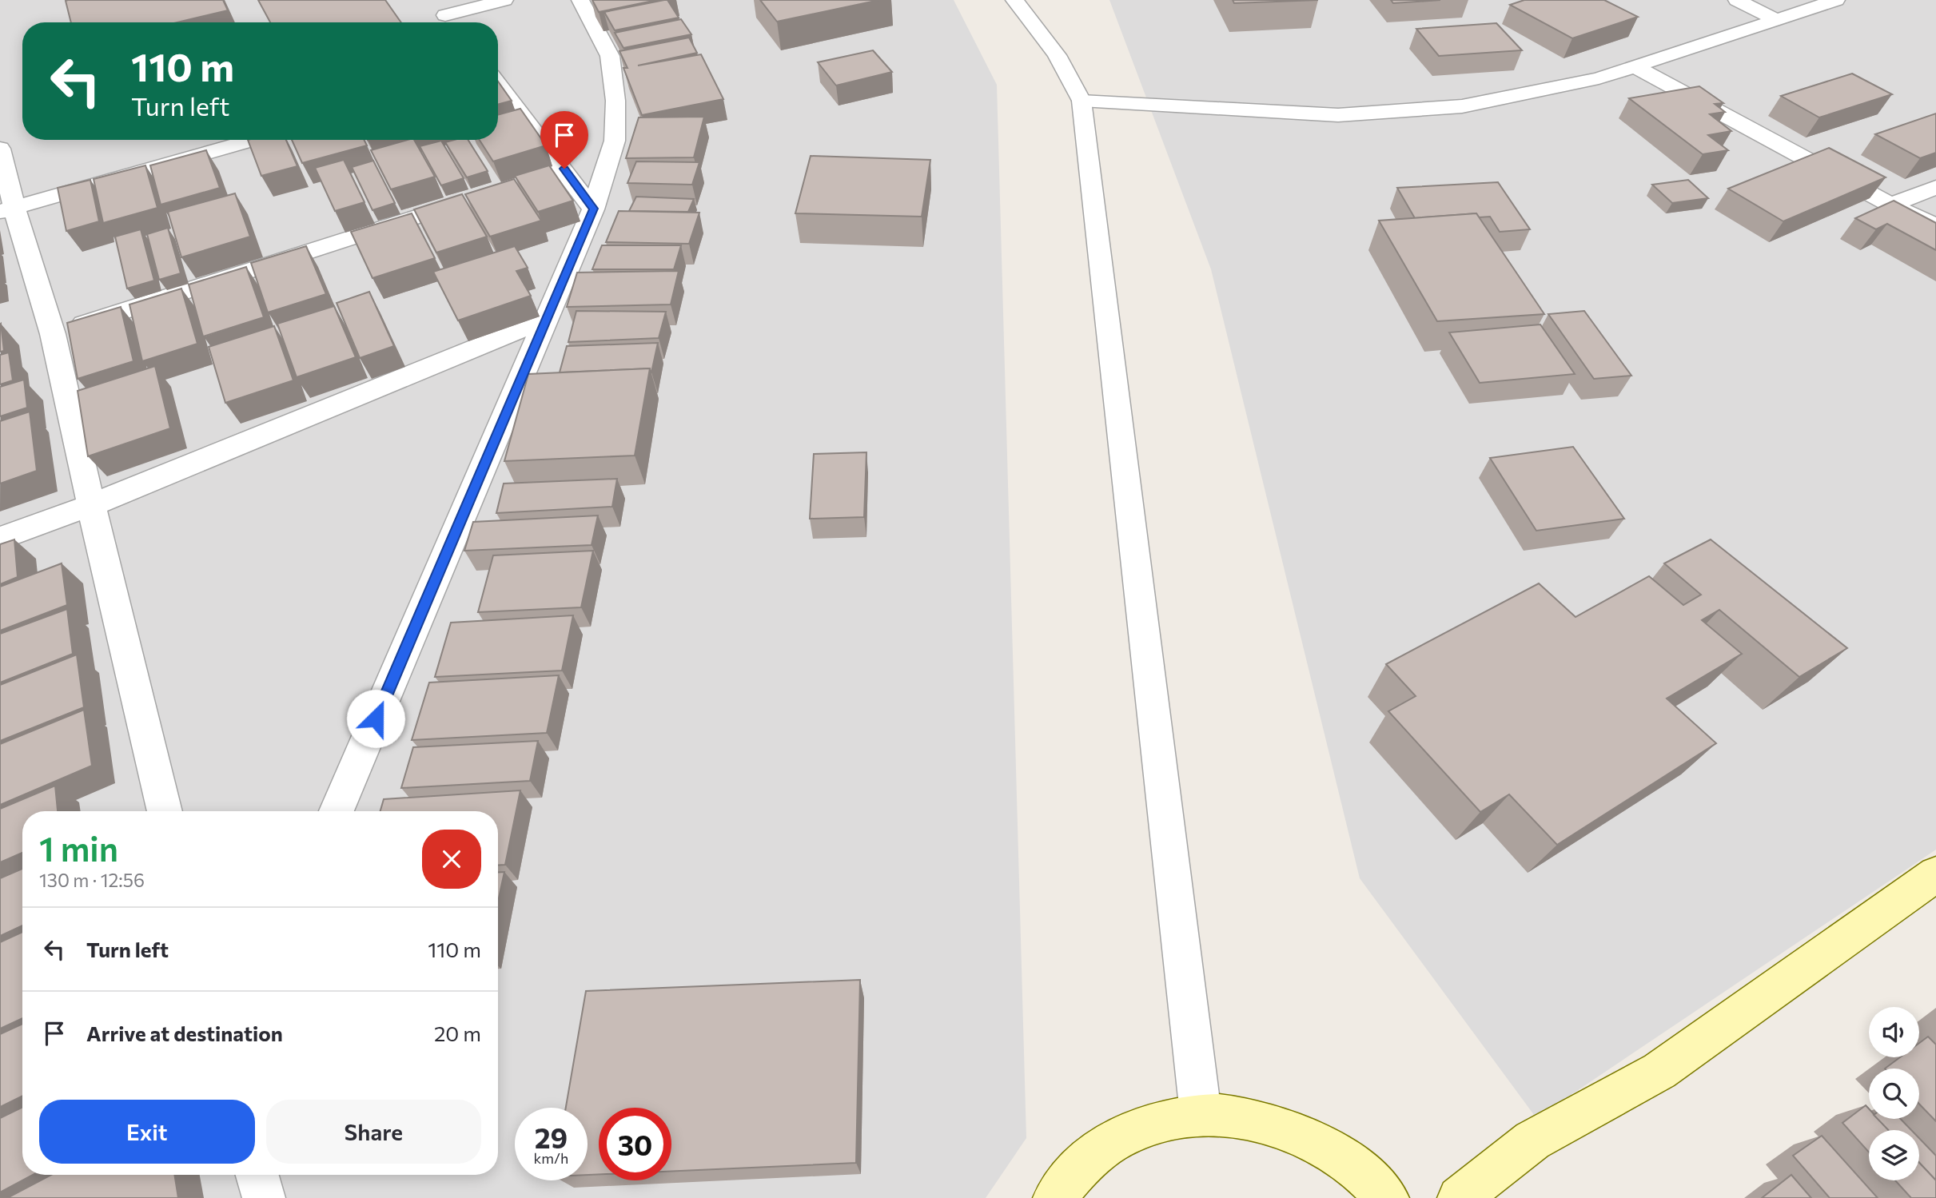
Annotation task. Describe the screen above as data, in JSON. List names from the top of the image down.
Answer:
{
  "page": {
    "turn": ["110 m", "Turn left"],
    "heading": ["1 min", "130 m · 12:56"],
    "list": [
      {
        "name": "Turn left",
        "value": "110 m"
      },
      {
        "name": "Arrive at destination",
        "value": "20 m"
      }
    ],
    "buttons": ["Exit", "Share"],
    "speed": "29 km/h",
    "limit": "30"
  }
}
